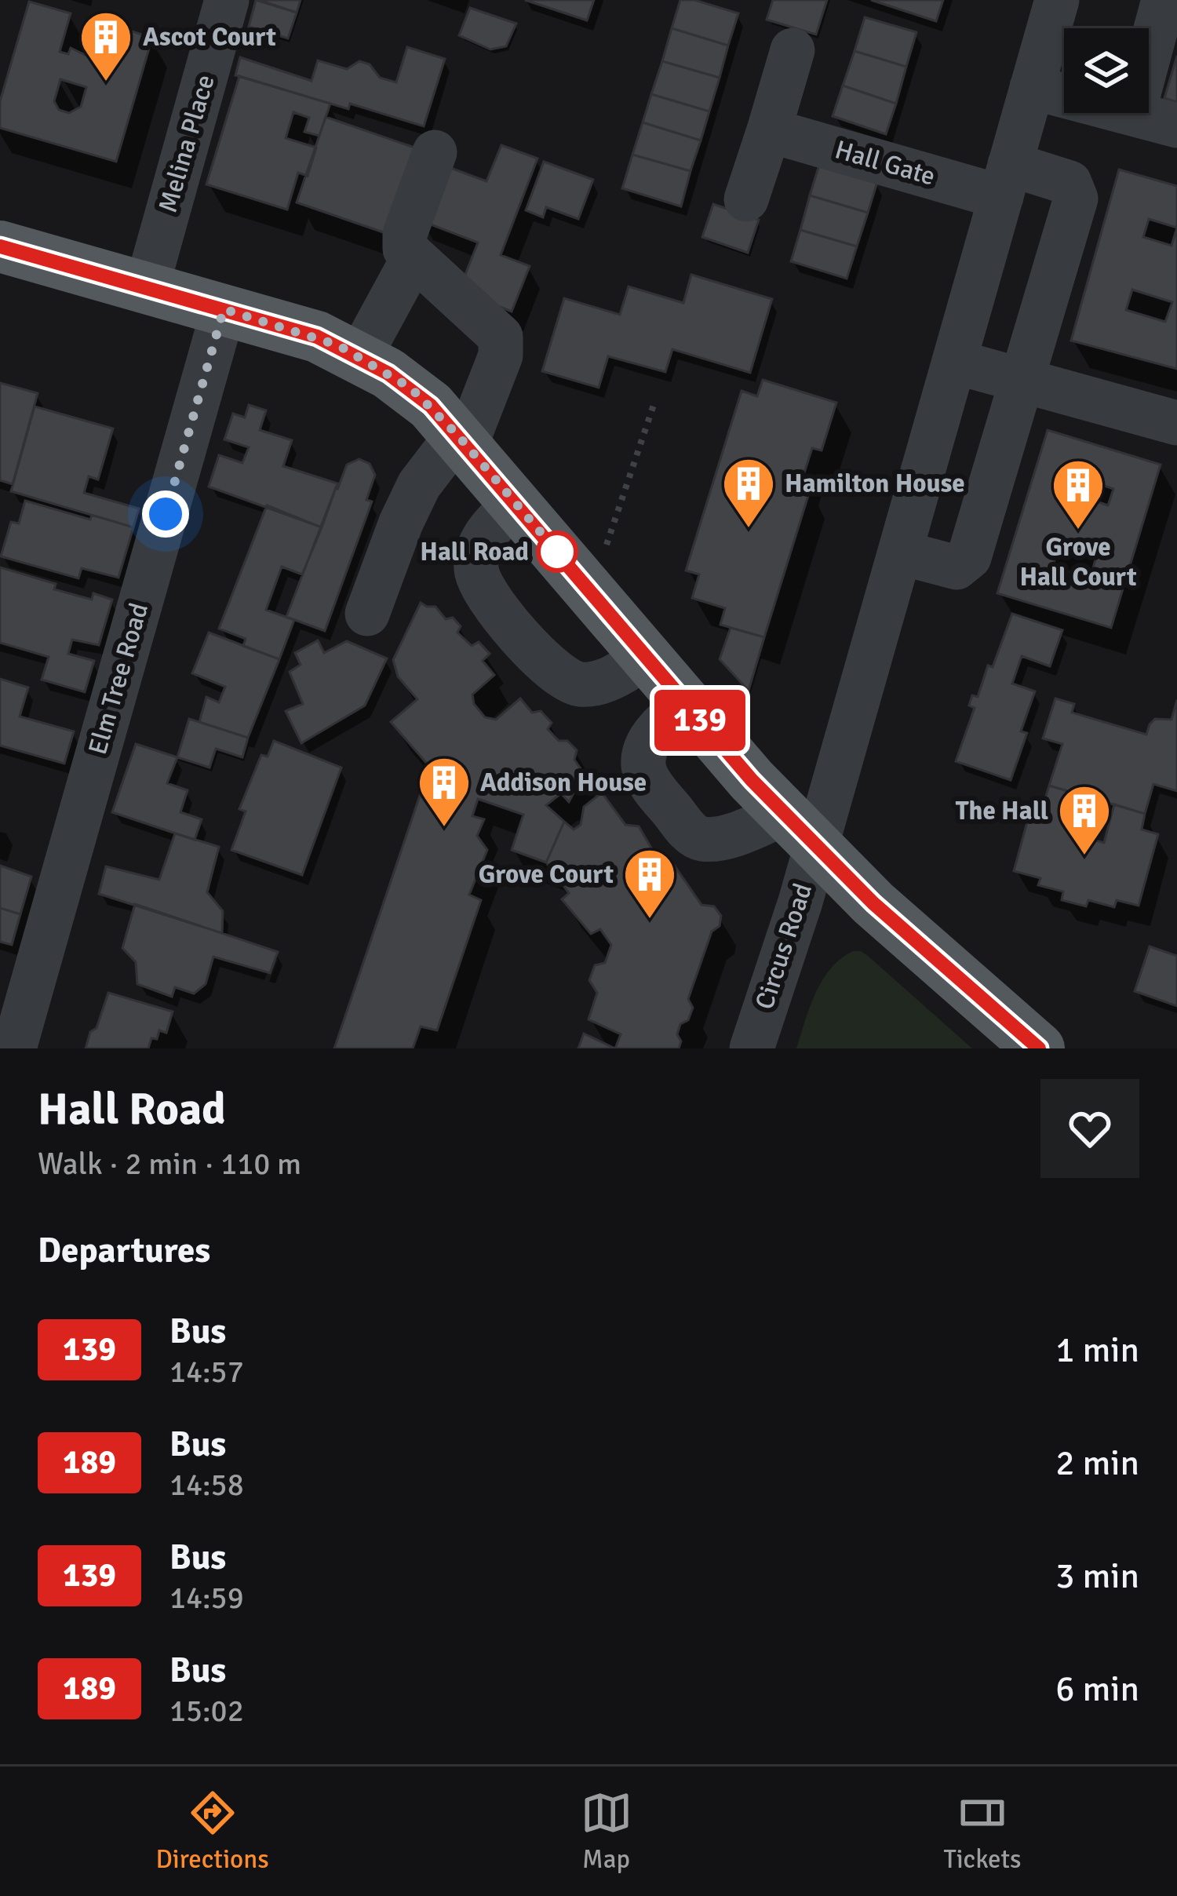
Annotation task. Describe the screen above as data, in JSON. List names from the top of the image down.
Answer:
{
  "streets": {
    "street": [
      "Melina Place",
      "Hall Gate",
      "Elm Tree Road",
      "Circus Road"
    ]
  },
  "places": {
    "building": [
      "Ascot Court",
      "Hamilton House",
      "Grove Hall Court",
      "Addison House",
      "The Hall",
      "Grove Court"
    ],
    "other": ["Hall Road"]
  },
  "lines": ["bus line 139"],
  "page": {
    "on_map": "139",
    "heading": [
      ["Hall Road", "Walk · 2 min · 110 m"],
      "Departures"
    ],
    "list": [
      {
        "mark": "139",
        "name": "Bus",
        "note": "14:57",
        "value": "1 min"
      },
      {
        "mark": "189",
        "name": "Bus",
        "note": "14:58",
        "value": "2 min"
      },
      {
        "mark": "139",
        "name": "Bus",
        "note": "14:59",
        "value": "3 min"
      },
      {
        "mark": "189",
        "name": "Bus",
        "note": "15:02",
        "value": "6 min"
      }
    ],
    "tabs": ["Directions", "Map", "Tickets"]
  }
}
